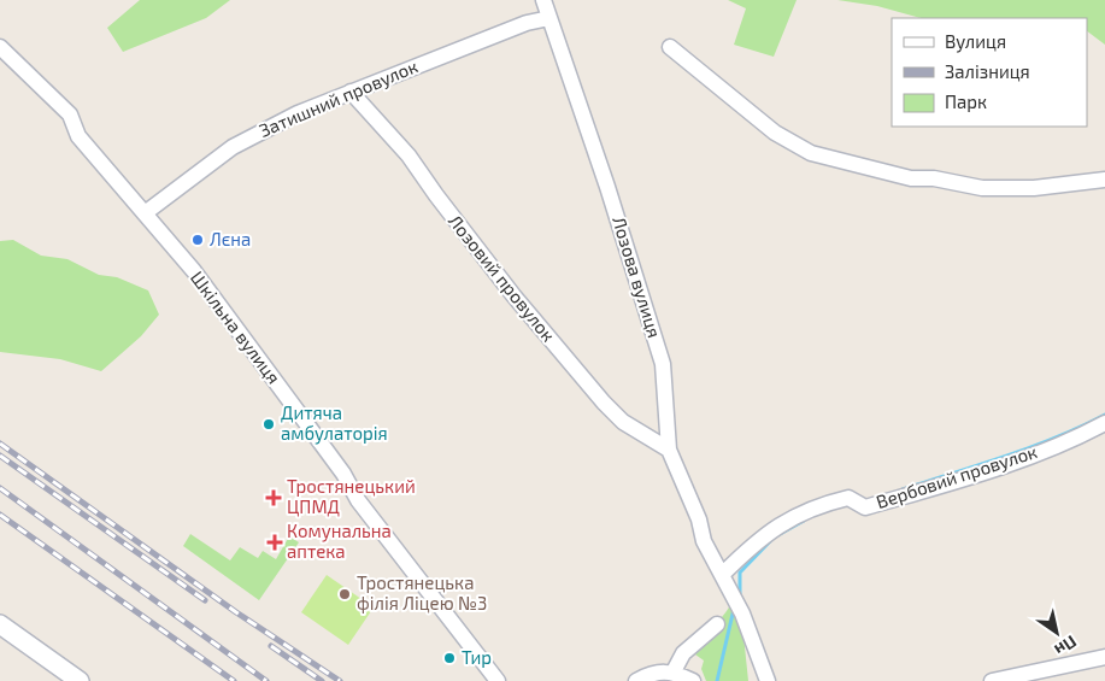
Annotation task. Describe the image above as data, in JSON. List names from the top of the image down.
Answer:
{
  "streets": {
    "street": [
      "Затишний провулок",
      "Лозова вулиця",
      "Лозовий провулок",
      "Шкільна вулиця",
      "Вербовий провулок"
    ]
  },
  "crossings": [
    ["Затишний провулок", "Лозова вулиця"],
    ["Затишний провулок", "Лозовий провулок"],
    ["Затишний провулок", "Шкільна вулиця"],
    ["Лозова вулиця", "Лозовий провулок"],
    ["Лозова вулиця", "Вербовий провулок"]
  ],
  "places": {
    "other": [
      "Лєна",
      "Дитяча амбулаторія",
      "Тростянецька філія Ліцею №3",
      "Тир"
    ],
    "health": ["Тростянецький ЦПМД", "Комунальна аптека"]
  },
  "legend": ["Вулиця", "Залізниця", "Парк"],
  "north": "bottom right"
}
